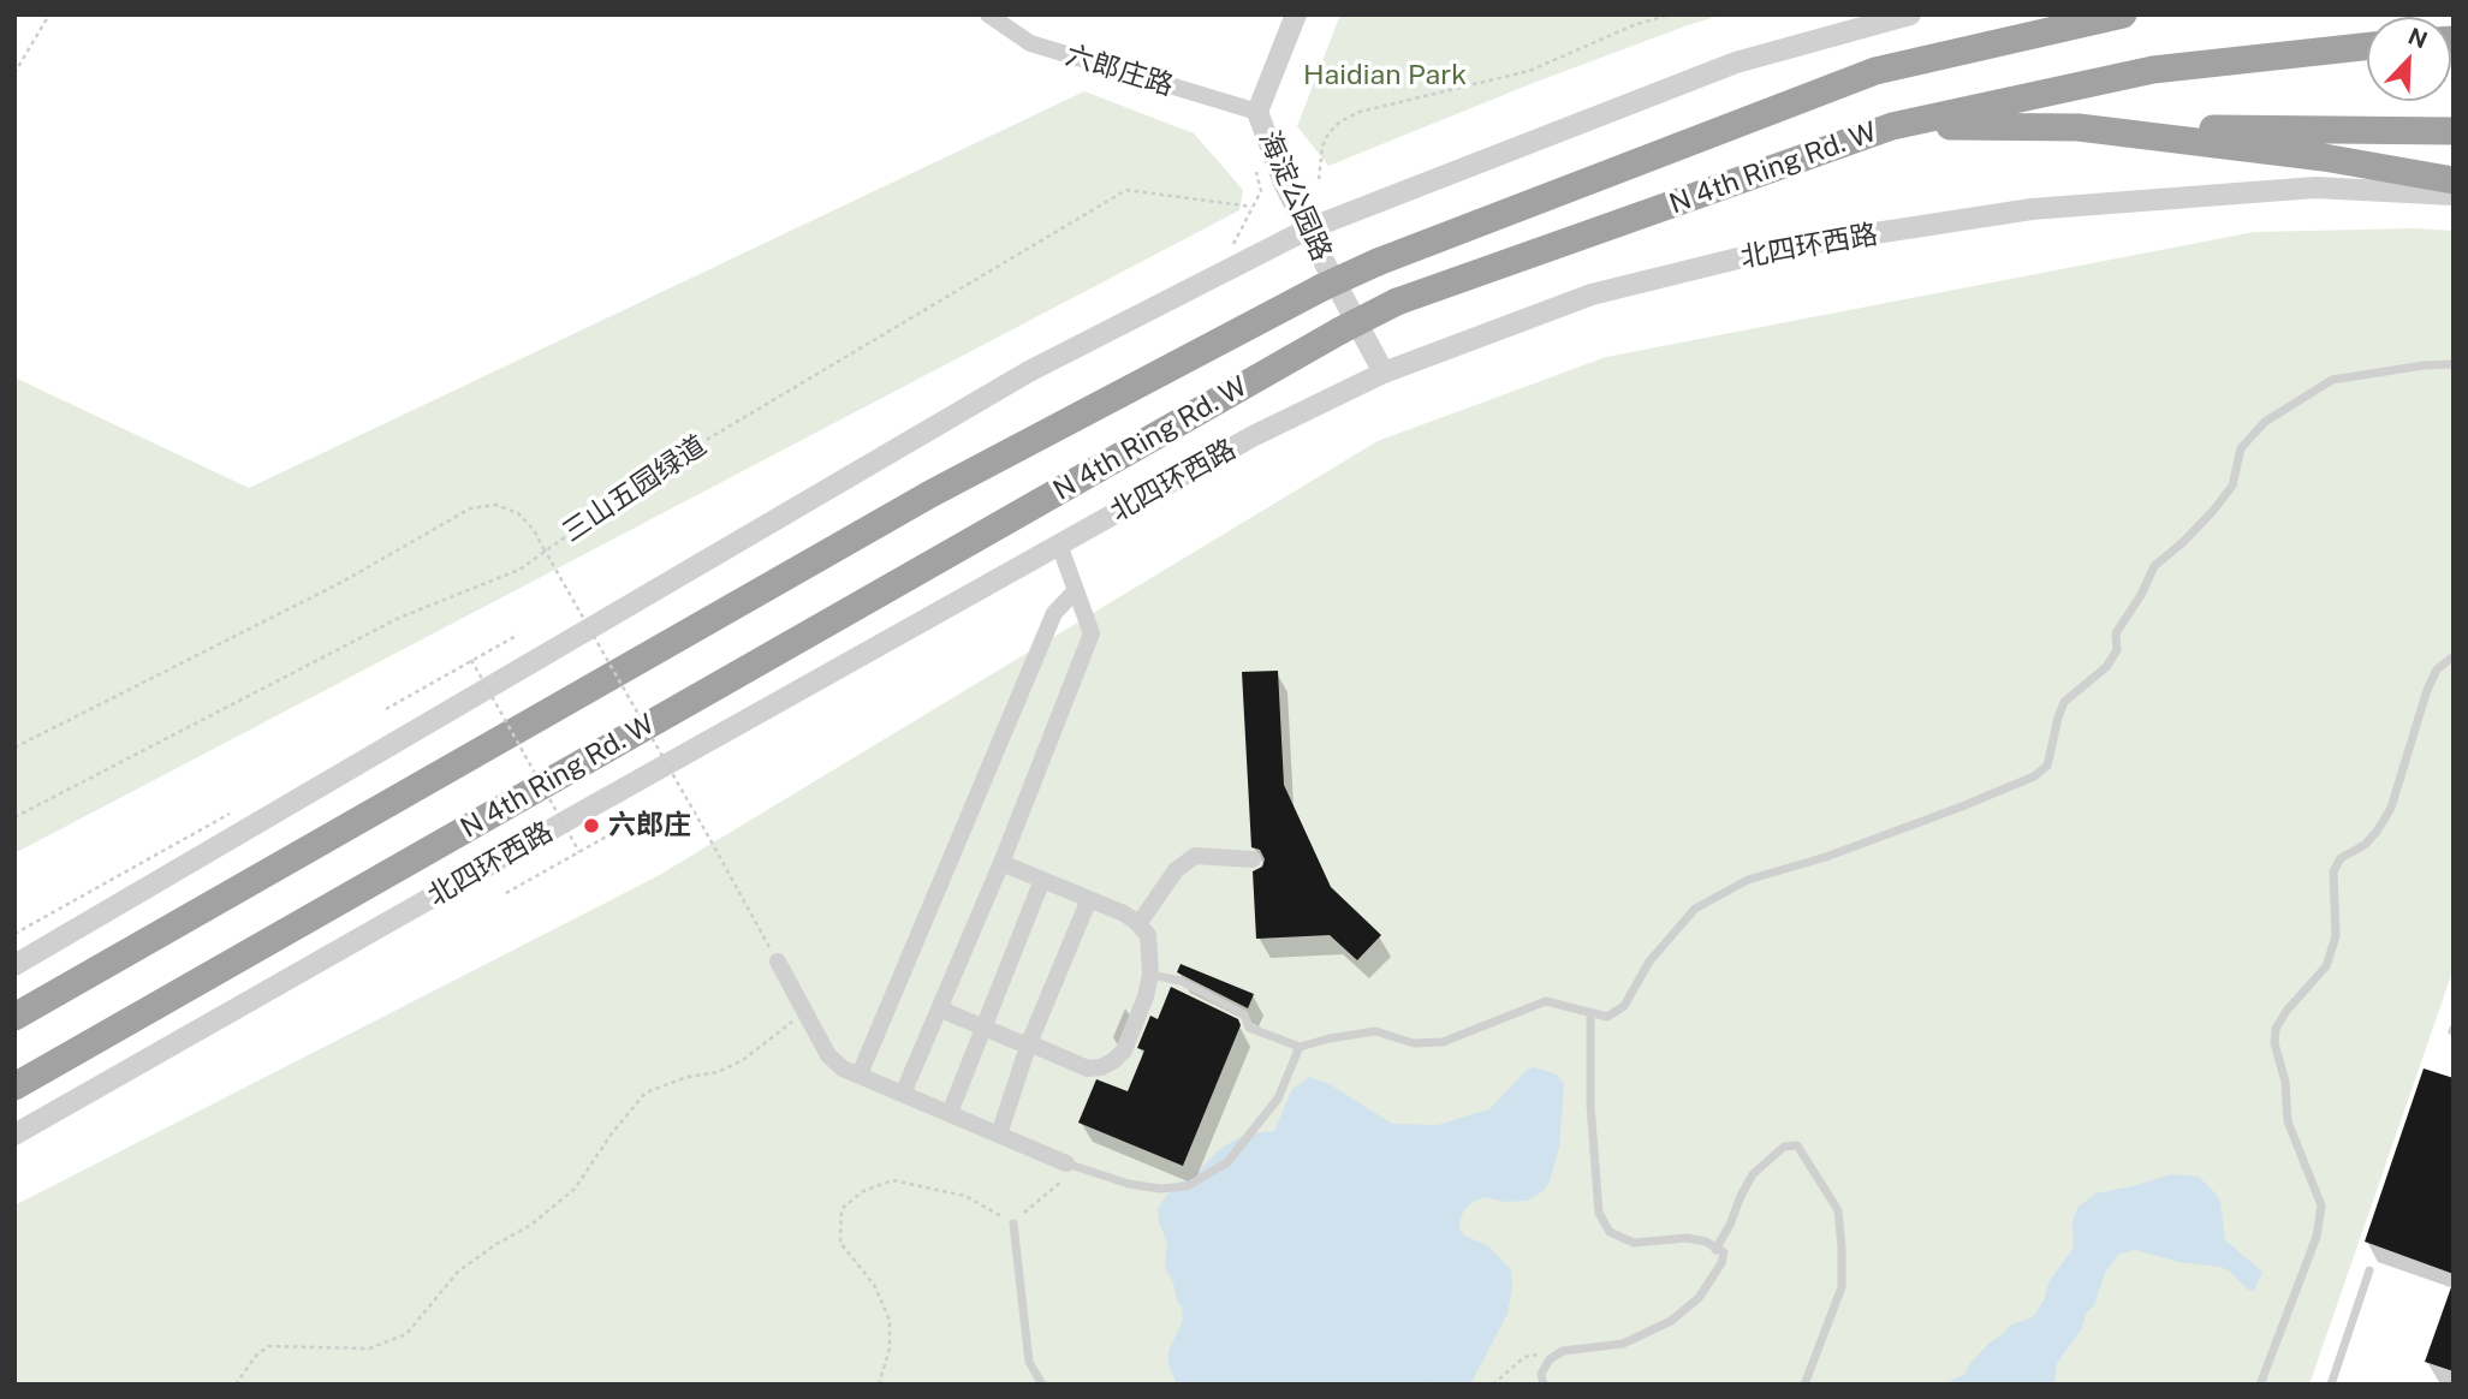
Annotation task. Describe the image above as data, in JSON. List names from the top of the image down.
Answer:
{
  "streets": {
    "highway": ["N 4th Ring Rd. W"],
    "street": ["六郎庄路", "海淀公园路", "北四环西路"],
    "path": ["三山五园绿道"]
  },
  "crossings": [
    ["六郎庄路", "海淀公园路"],
    ["海淀公园路", "北四环西路"]
  ],
  "parks": ["Haidian Park"],
  "places": ["六郎庄"],
  "north": "top right"
}
